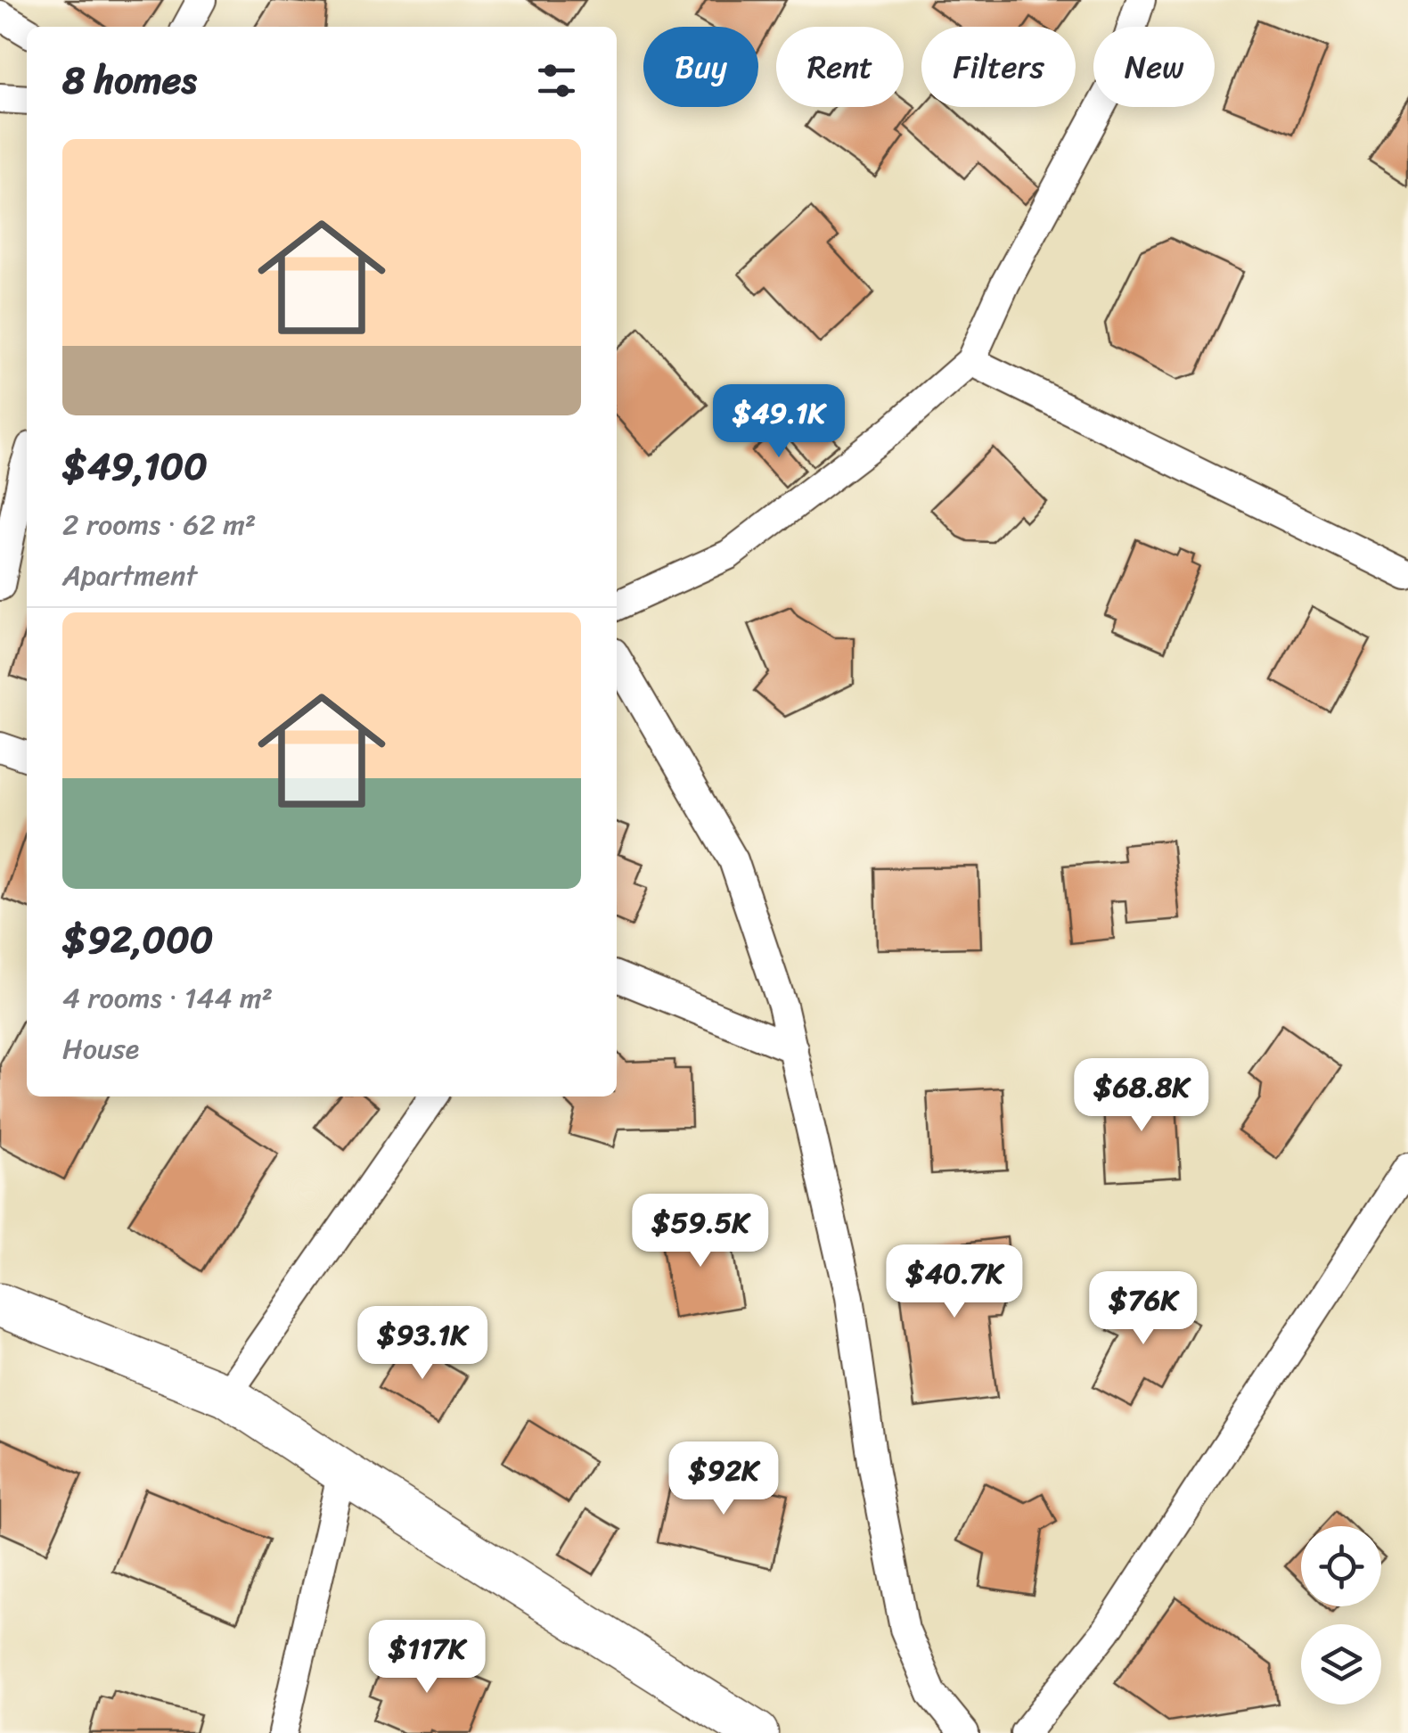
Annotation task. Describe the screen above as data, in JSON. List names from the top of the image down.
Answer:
{
  "page": {
    "chip": [
      "Buy",
      "Rent",
      "Filters",
      "New"
    ],
    "heading": "8 homes",
    "list": [
      {
        "name": "$49,100",
        "note": "2 rooms · 62 m² · Apartment"
      },
      {
        "name": "$92,000",
        "note": "4 rooms · 144 m² · House"
      }
    ],
    "price": [
      "$49.1K",
      "$68.8K",
      "$59.5K",
      "$40.7K",
      "$76K",
      "$93.1K",
      "$92K",
      "$117K"
    ]
  }
}
